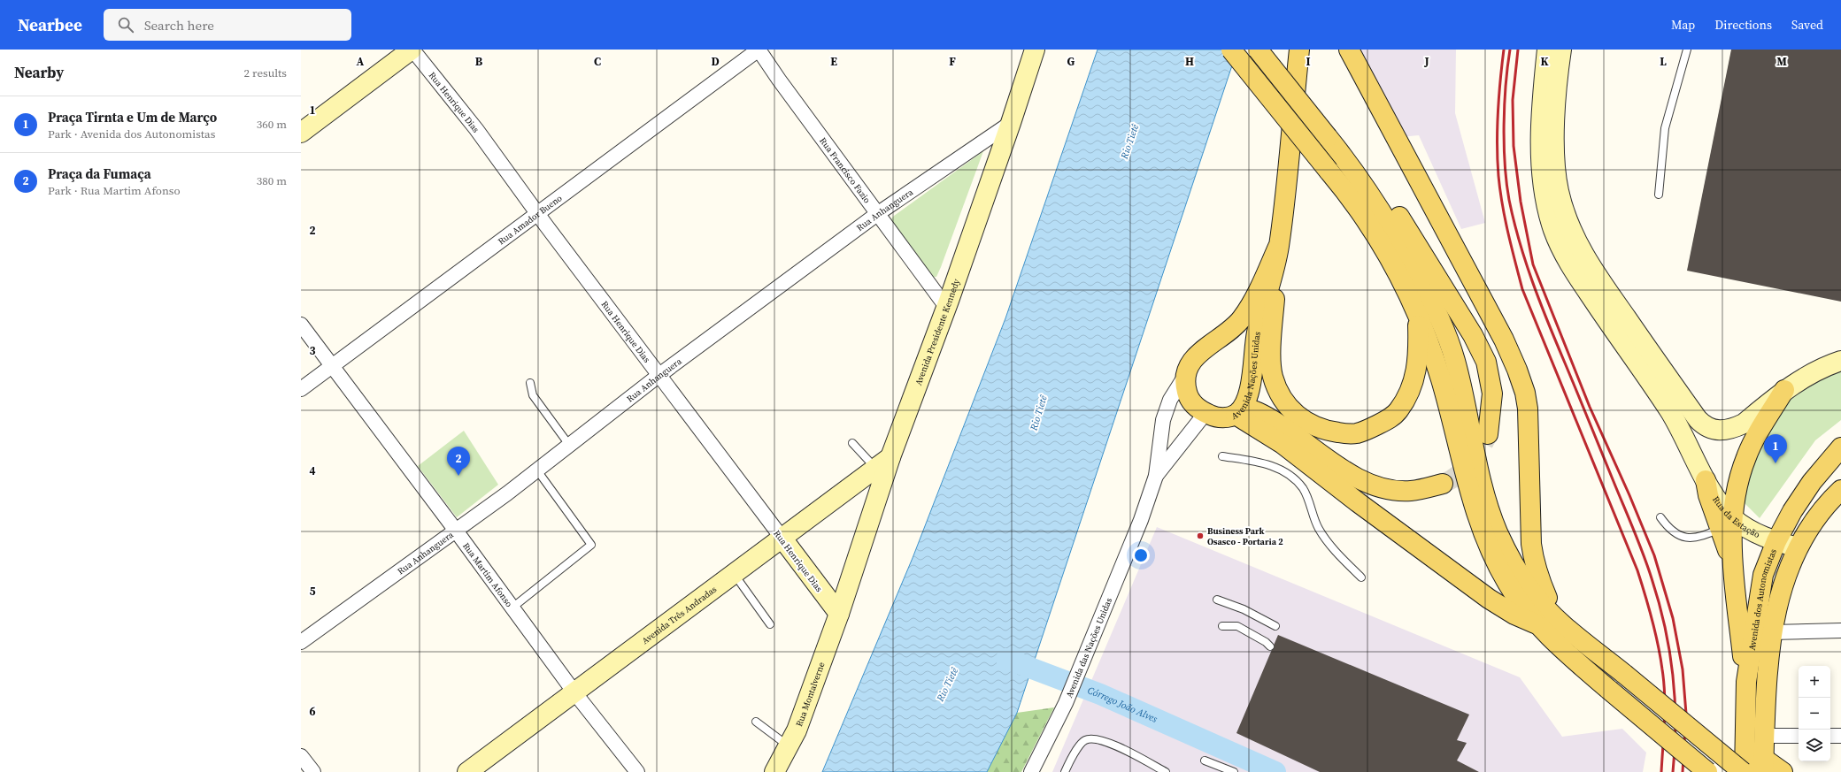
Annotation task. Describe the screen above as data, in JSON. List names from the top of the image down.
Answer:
{
  "streets": {
    "main road": [
      "Rua Henrique Dias",
      "Avenida Presidente Kennedy",
      "Avenida Nações Unidas",
      "Rua da Estação",
      "Avenida dos Autonomistas",
      "Avenida Três Andradas",
      "Rua Montalverne"
    ],
    "street": [
      "Rua Francisco Fazio",
      "Rua Anhanguera",
      "Rua Amador Bueno",
      "Rua Martim Afonso",
      "Avenida das Nações Unidas"
    ]
  },
  "crossings": [
    ["Rua Henrique Dias", "Rua Anhanguera"],
    ["Rua Henrique Dias", "Rua Amador Bueno"],
    ["Rua Henrique Dias", "Avenida Presidente Kennedy"],
    ["Rua Henrique Dias", "Avenida Três Andradas"],
    ["Rua Henrique Dias", "Rua Montalverne"],
    ["Rua Francisco Fazio", "Rua Anhanguera"],
    ["Rua Francisco Fazio", "Rua Amador Bueno"],
    ["Rua Francisco Fazio", "Avenida Presidente Kennedy"],
    ["Rua Anhanguera", "Avenida Presidente Kennedy"],
    ["Rua Anhanguera", "Rua Martim Afonso"],
    ["Rua Amador Bueno", "Rua Martim Afonso"],
    ["Avenida Presidente Kennedy", "Avenida Três Andradas"],
    ["Avenida Presidente Kennedy", "Rua Montalverne"],
    ["Rua da Estação", "Avenida dos Autonomistas"],
    ["Rua Martim Afonso", "Avenida Três Andradas"]
  ],
  "water": ["Rio Tietê", "Córrego João Alves"],
  "places": ["Business Park Osasco - Portaria 2"],
  "page": {
    "header": "Nearbee",
    "search": "Search here",
    "nav": ["Map", "Directions", "Saved"],
    "heading": ["Nearby", "2 results"],
    "list": [
      {
        "mark": "1",
        "name": "Praça Tirnta e Um de Março",
        "note": "Park · Avenida dos Autonomistas",
        "value": "360 m"
      },
      {
        "mark": "2",
        "name": "Praça da Fumaça",
        "note": "Park · Rua Martim Afonso",
        "value": "380 m"
      }
    ],
    "pins": ["1", "2"],
    "map_buttons": ["+", "−"]
  },
  "grid": {
    "columns": [
      "A",
      "B",
      "C",
      "D",
      "E",
      "F",
      "G",
      "H",
      "I",
      "J",
      "K",
      "L",
      "M"
    ],
    "rows": [
      "1",
      "2",
      "3",
      "4",
      "5",
      "6"
    ]
  }
}
